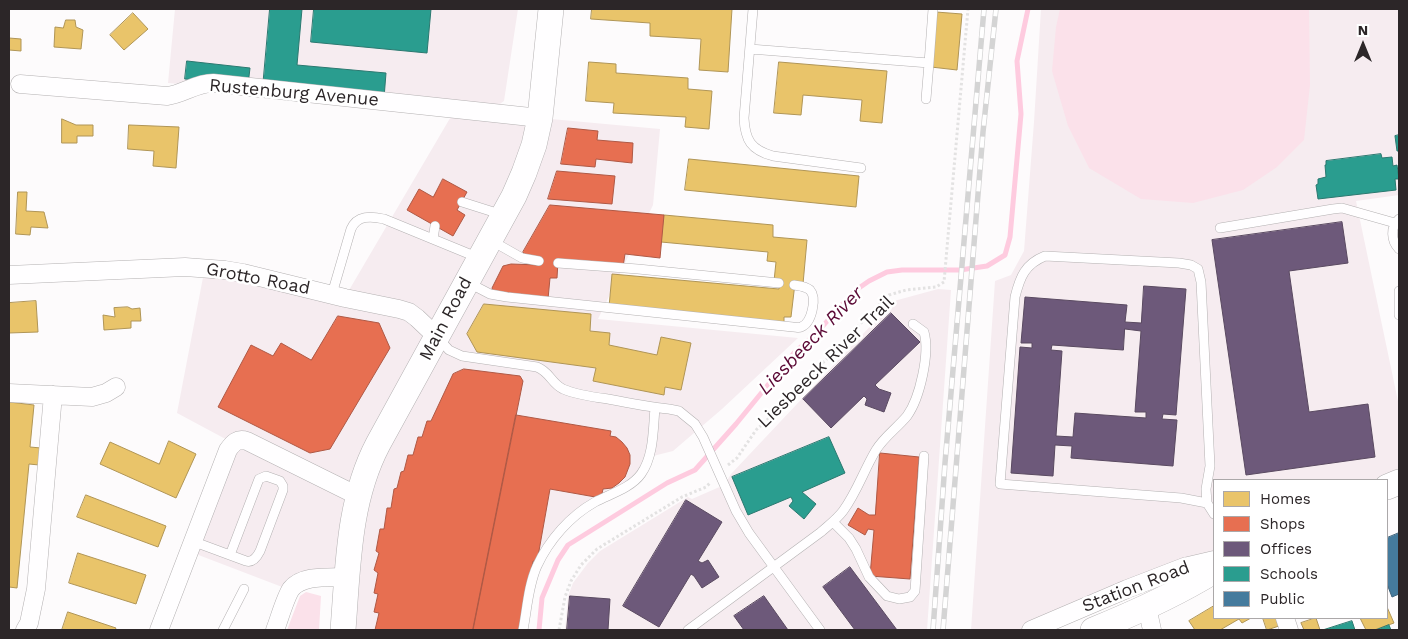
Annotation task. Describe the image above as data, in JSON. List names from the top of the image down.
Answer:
{
  "streets": {
    "main road": ["Main Road"],
    "street": ["Rustenburg Avenue", "Grotto Road", "Station Road"],
    "path": ["Liesbeeck River Trail"]
  },
  "crossings": [
    ["Rustenburg Avenue", "Main Road"],
    ["Grotto Road", "Main Road"]
  ],
  "water": ["Liesbeeck River"],
  "legend": [
    "Homes",
    "Shops",
    "Offices",
    "Schools",
    "Public"
  ],
  "north": "top"
}
